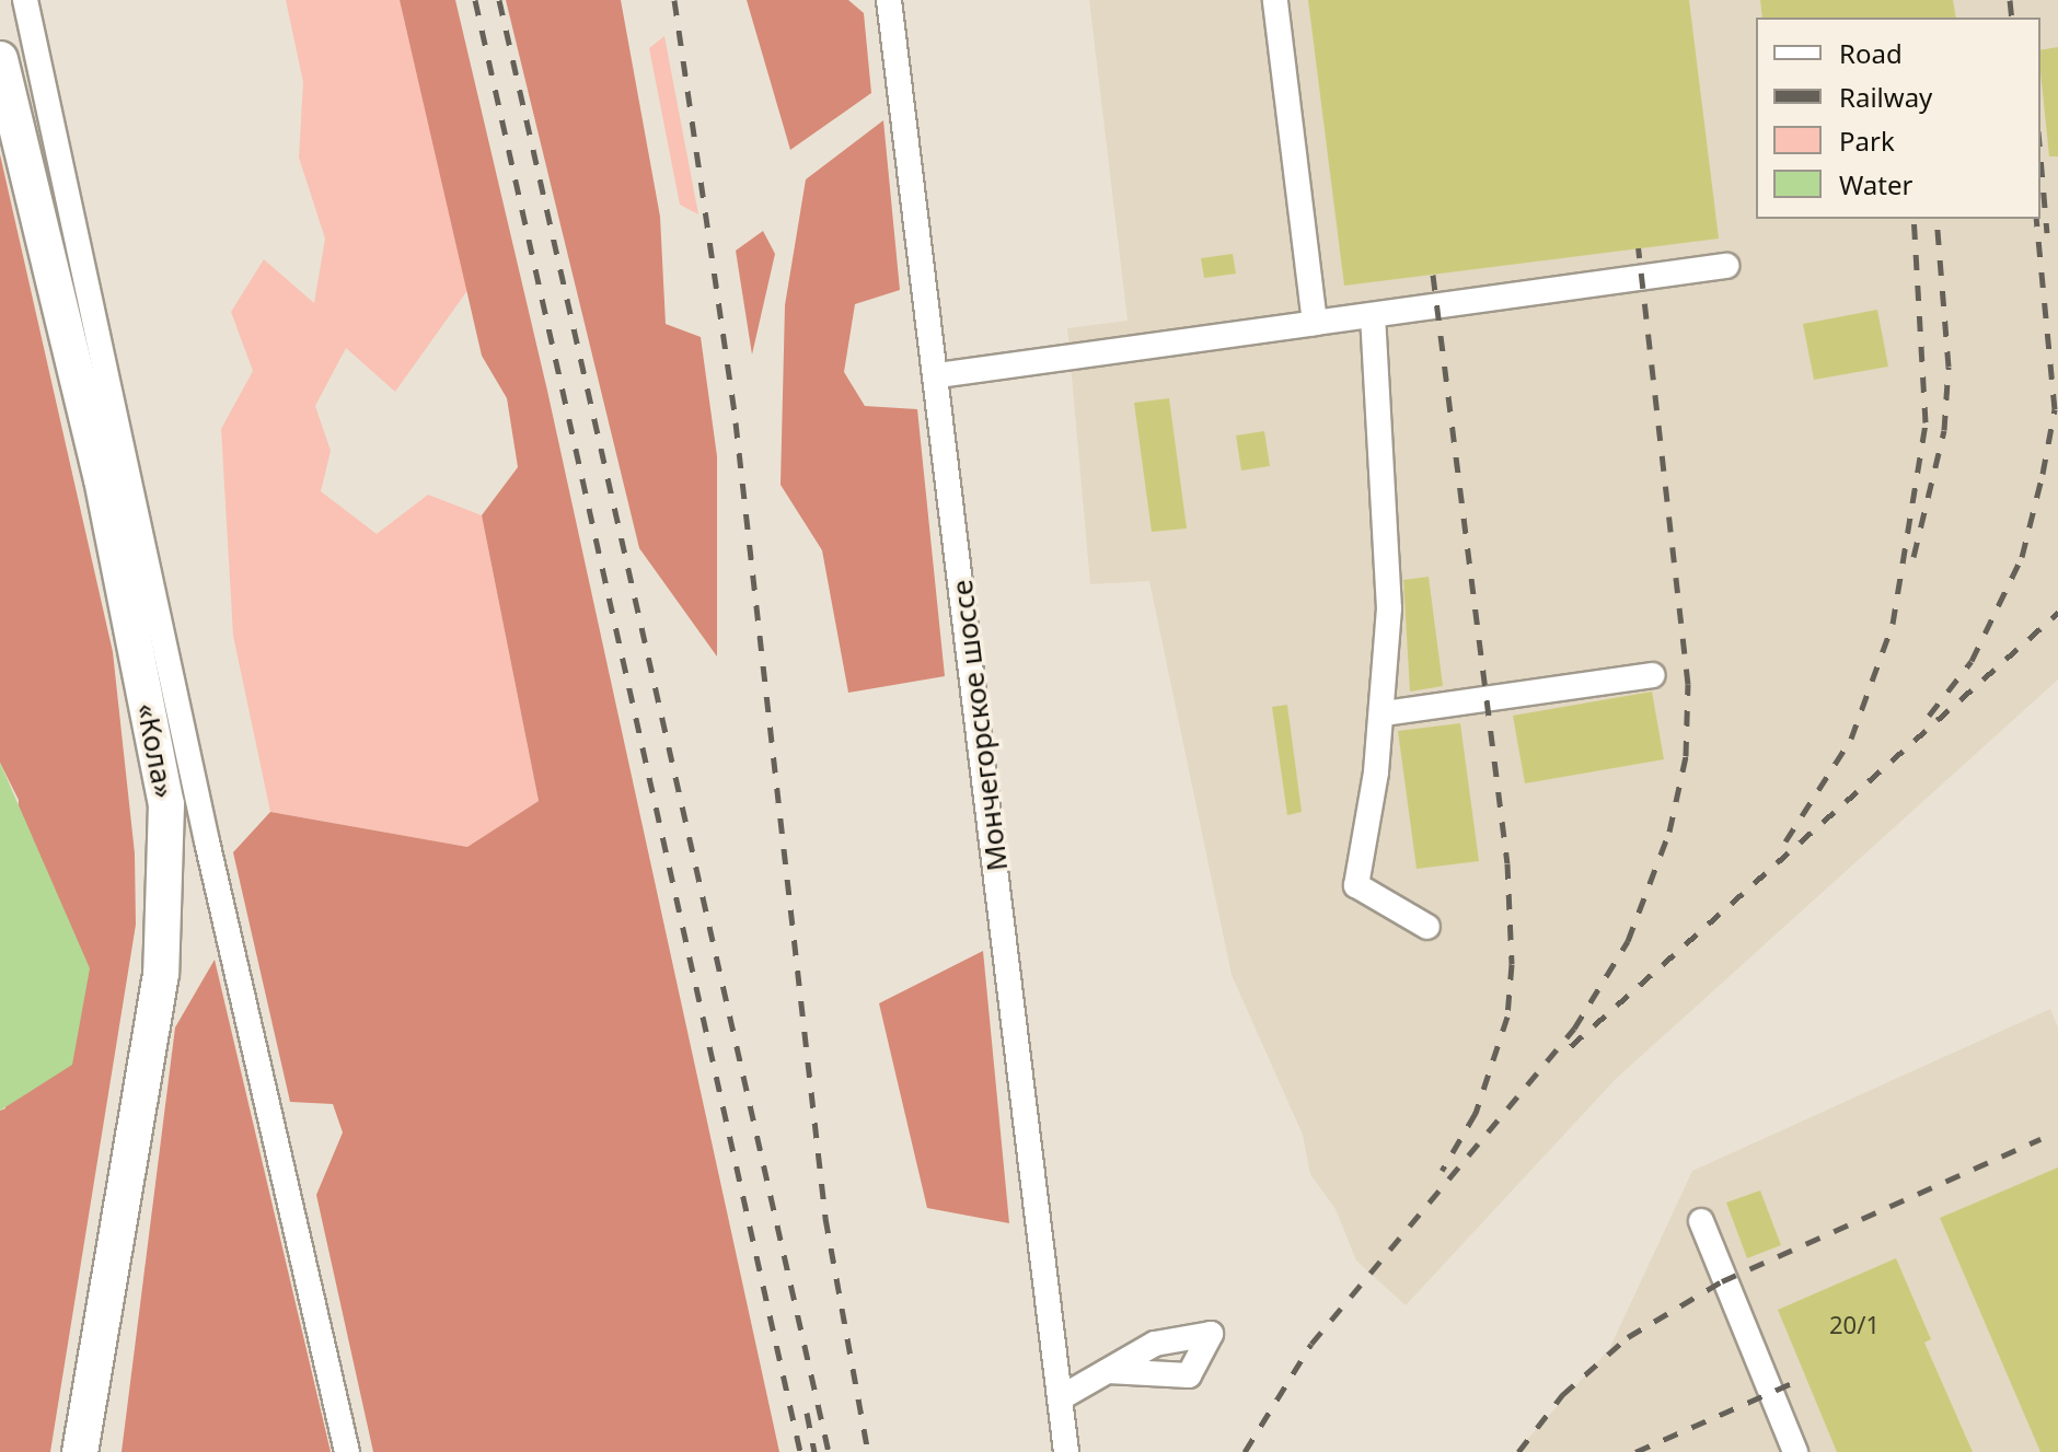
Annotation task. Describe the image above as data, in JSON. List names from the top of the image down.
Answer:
{
  "streets": {
    "highway": ["«Кола»"],
    "street": ["Мончегорское шоссе"]
  },
  "house_numbers": ["20/1"],
  "legend": [
    "Road",
    "Railway",
    "Park",
    "Water"
  ]
}
